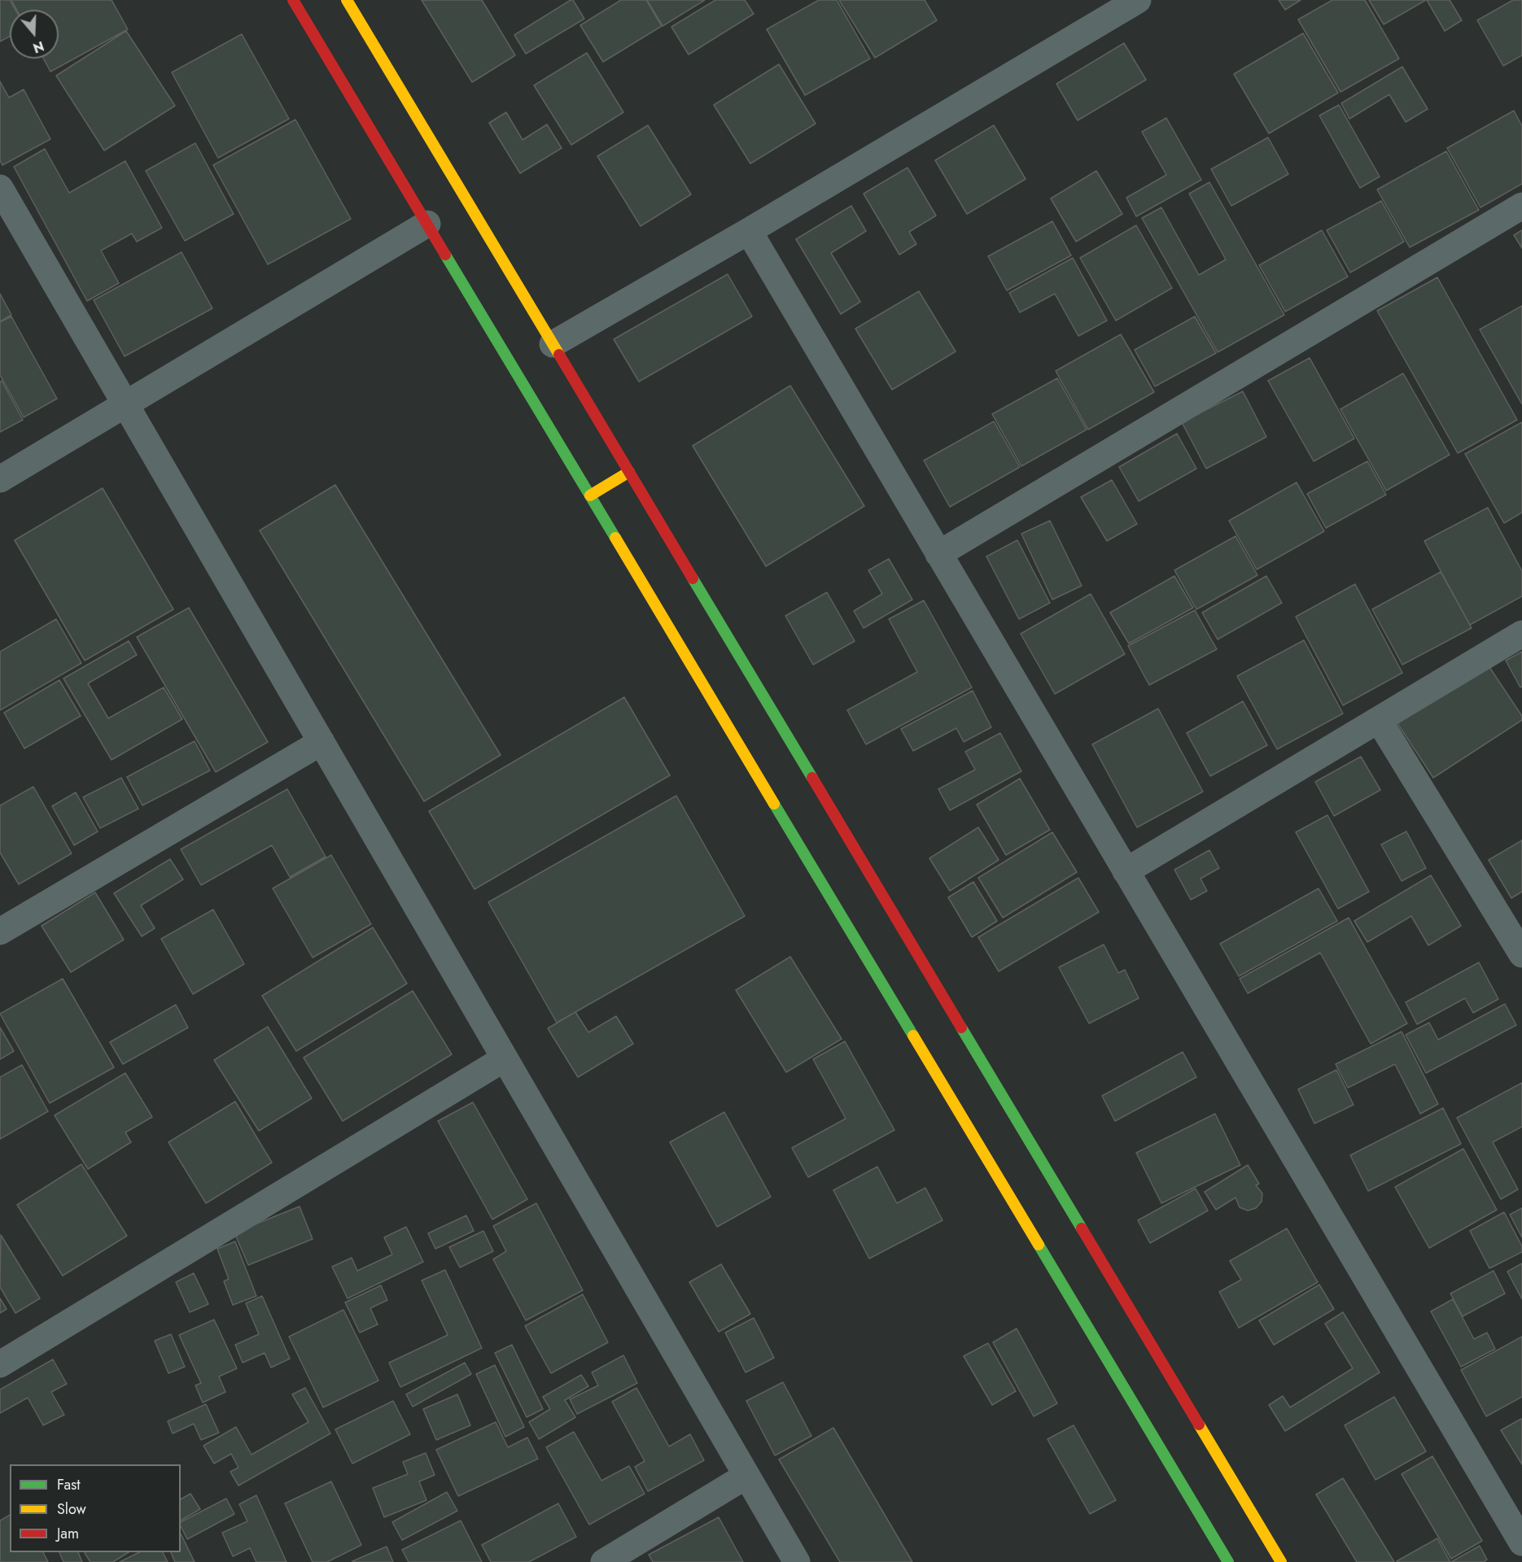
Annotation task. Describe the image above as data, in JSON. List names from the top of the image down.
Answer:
{
  "legend": ["Fast", "Slow", "Jam"],
  "north": "bottom"
}
